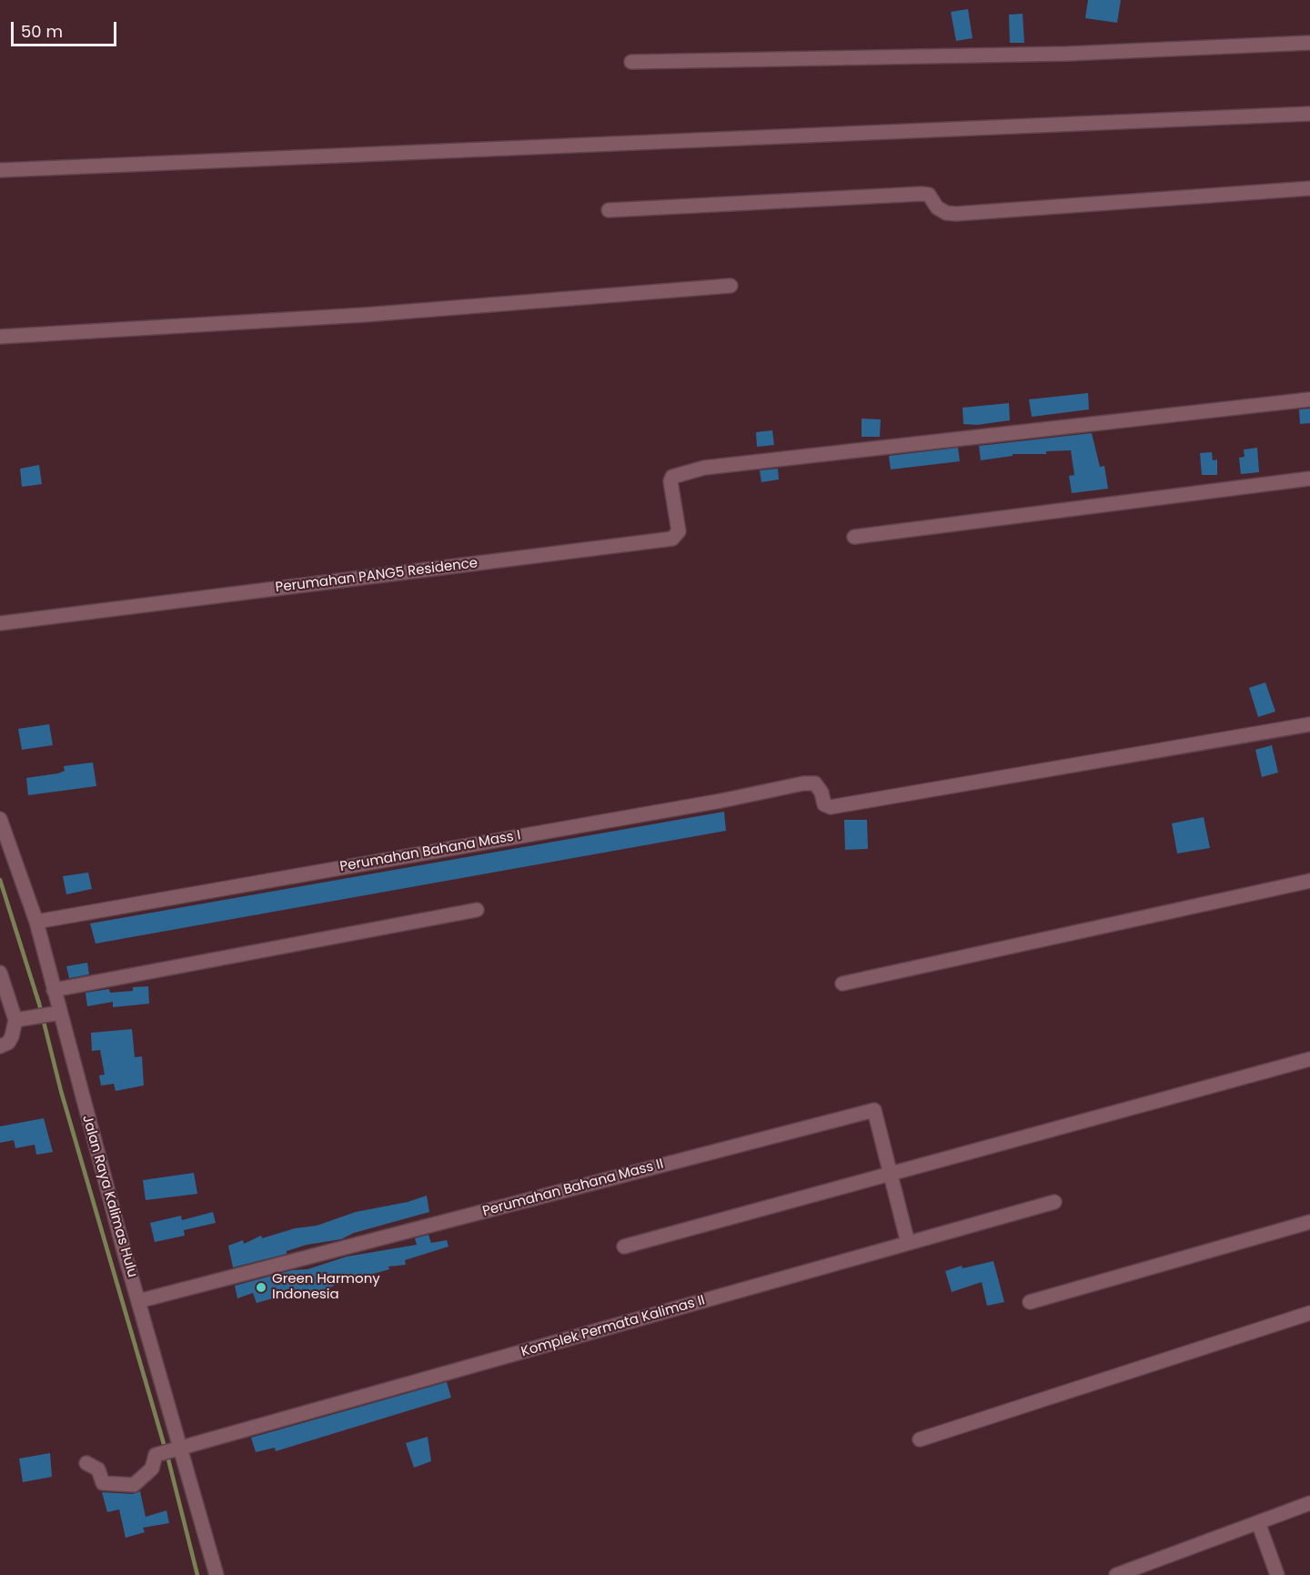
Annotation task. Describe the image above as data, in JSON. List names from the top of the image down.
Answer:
{
  "streets": {
    "street": [
      "Perumahan PANG5 Residence",
      "Perumahan Bahana Mass I",
      "Perumahan Bahana Mass II",
      "Jalan Raya Kalimas Hulu",
      "Komplek Permata Kalimas II"
    ]
  },
  "crossings": [
    ["Perumahan Bahana Mass I", "Jalan Raya Kalimas Hulu"],
    ["Perumahan Bahana Mass II", "Jalan Raya Kalimas Hulu"],
    ["Perumahan Bahana Mass II", "Komplek Permata Kalimas II"],
    ["Jalan Raya Kalimas Hulu", "Komplek Permata Kalimas II"]
  ],
  "places": ["Green Harmony Indonesia"],
  "scale_bar": "50 m"
}
